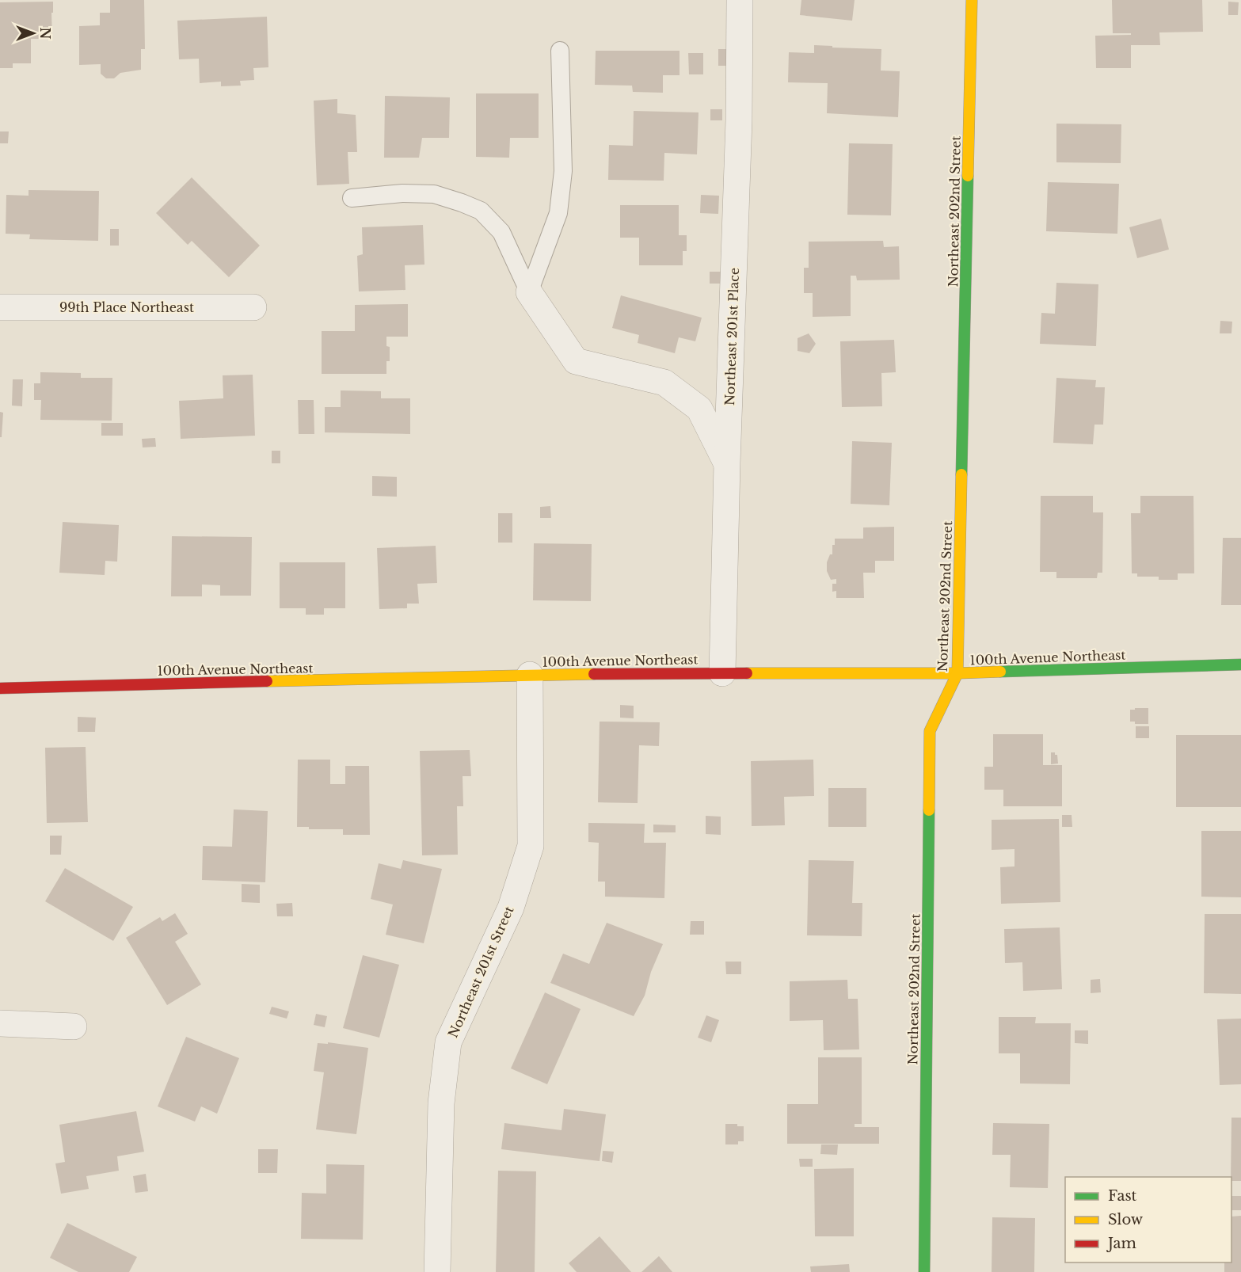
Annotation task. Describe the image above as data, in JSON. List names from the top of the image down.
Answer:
{
  "streets": {
    "street": [
      "Northeast 202nd Street",
      "99th Place Northeast",
      "Northeast 201st Place",
      "100th Avenue Northeast",
      "Northeast 201st Street"
    ]
  },
  "crossings": [
    ["Northeast 202nd Street", "100th Avenue Northeast"],
    ["Northeast 201st Place", "100th Avenue Northeast"],
    ["100th Avenue Northeast", "Northeast 201st Street"]
  ],
  "legend": ["Fast", "Slow", "Jam"],
  "north": "right"
}
